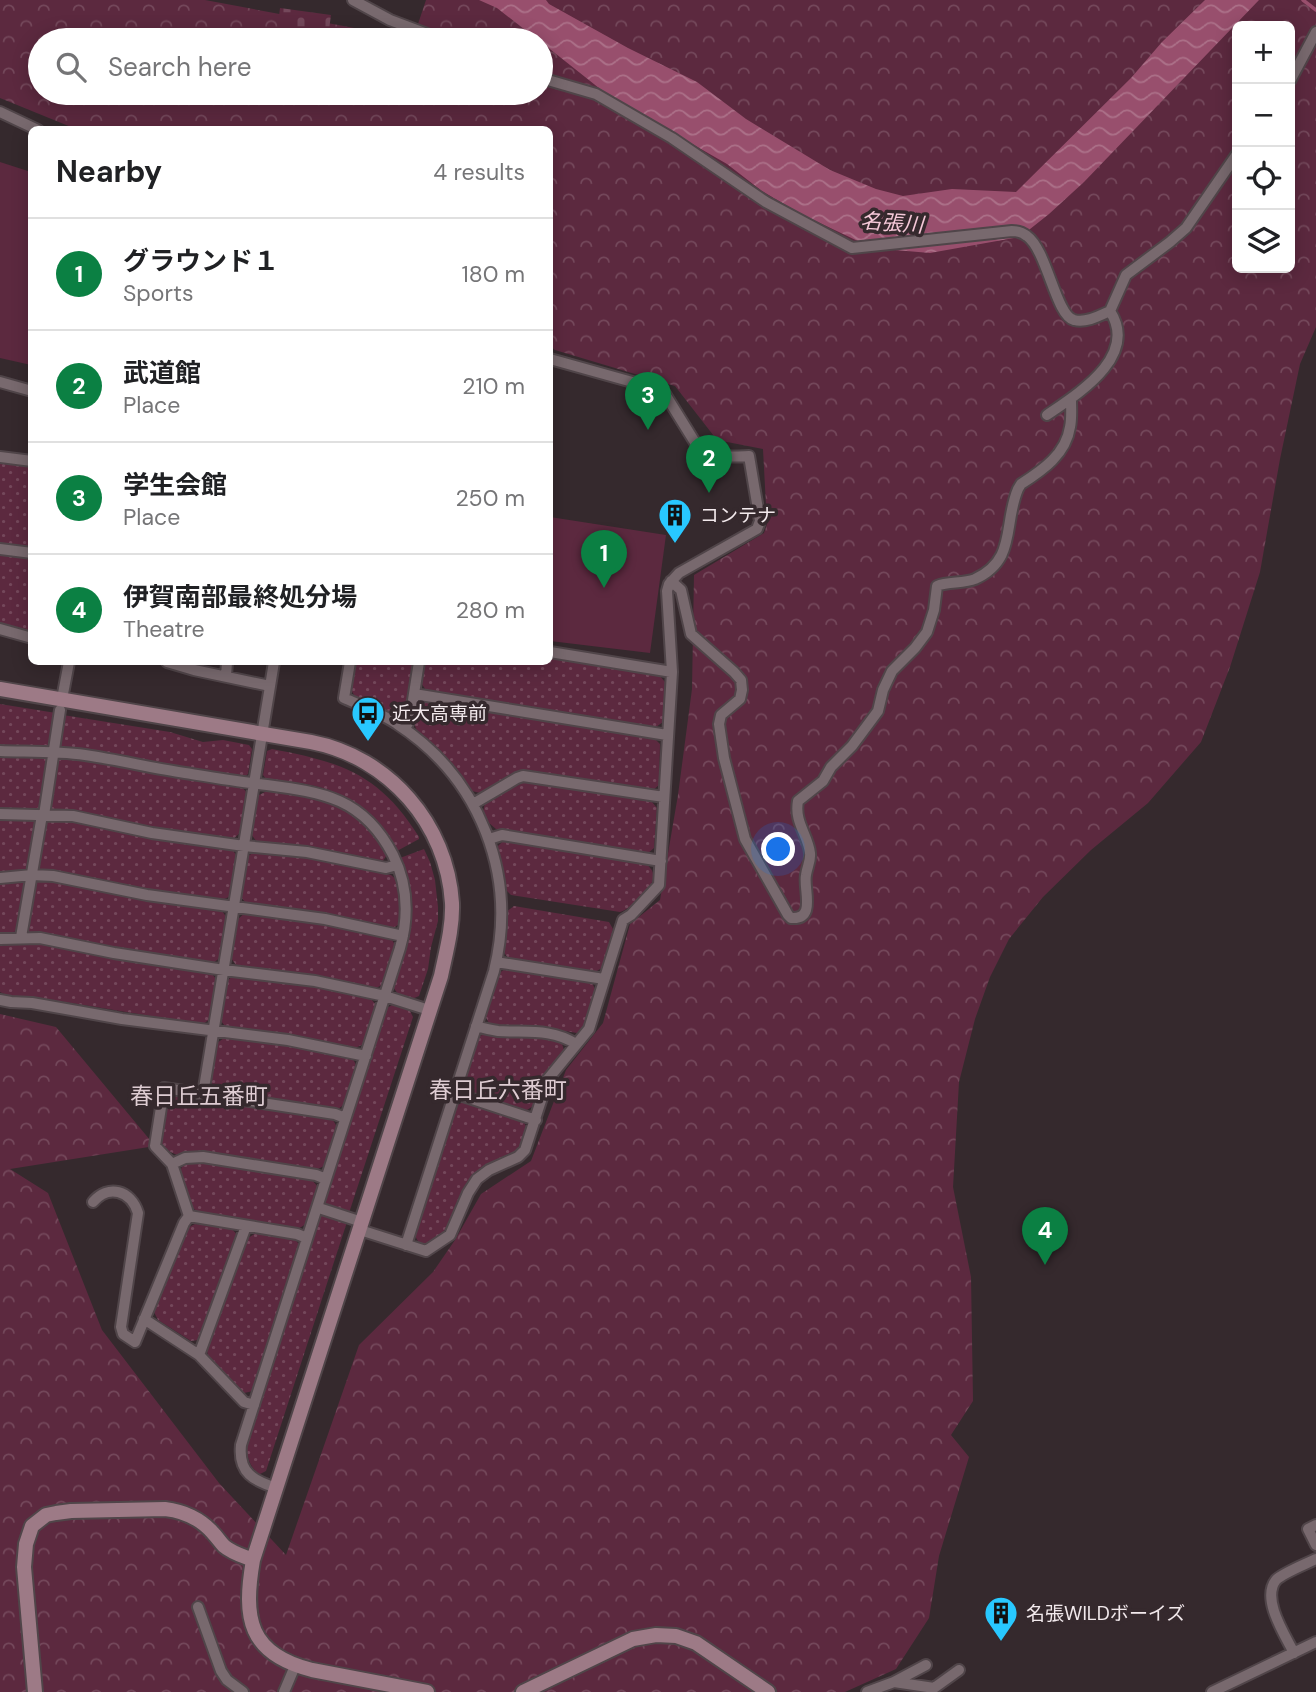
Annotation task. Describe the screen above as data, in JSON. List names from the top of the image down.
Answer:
{
  "districts": ["春日丘六番町", "春日丘五番町"],
  "water": ["名張川"],
  "places": {
    "building": ["コンテナ", "名張WILDボーイズ"],
    "bus stop": ["近大高専前"]
  },
  "page": {
    "map_buttons": ["+", "−"],
    "search": "Search here",
    "heading": ["Nearby", "4 results"],
    "list": [
      {
        "mark": "1",
        "name": "グラウンド１",
        "note": "Sports",
        "value": "180 m"
      },
      {
        "mark": "2",
        "name": "武道館",
        "note": "Place",
        "value": "210 m"
      },
      {
        "mark": "3",
        "name": "学生会館",
        "note": "Place",
        "value": "250 m"
      },
      {
        "mark": "4",
        "name": "伊賀南部最終処分場",
        "note": "Theatre",
        "value": "280 m"
      }
    ],
    "pins": [
      "3",
      "2",
      "1",
      "4"
    ]
  }
}
